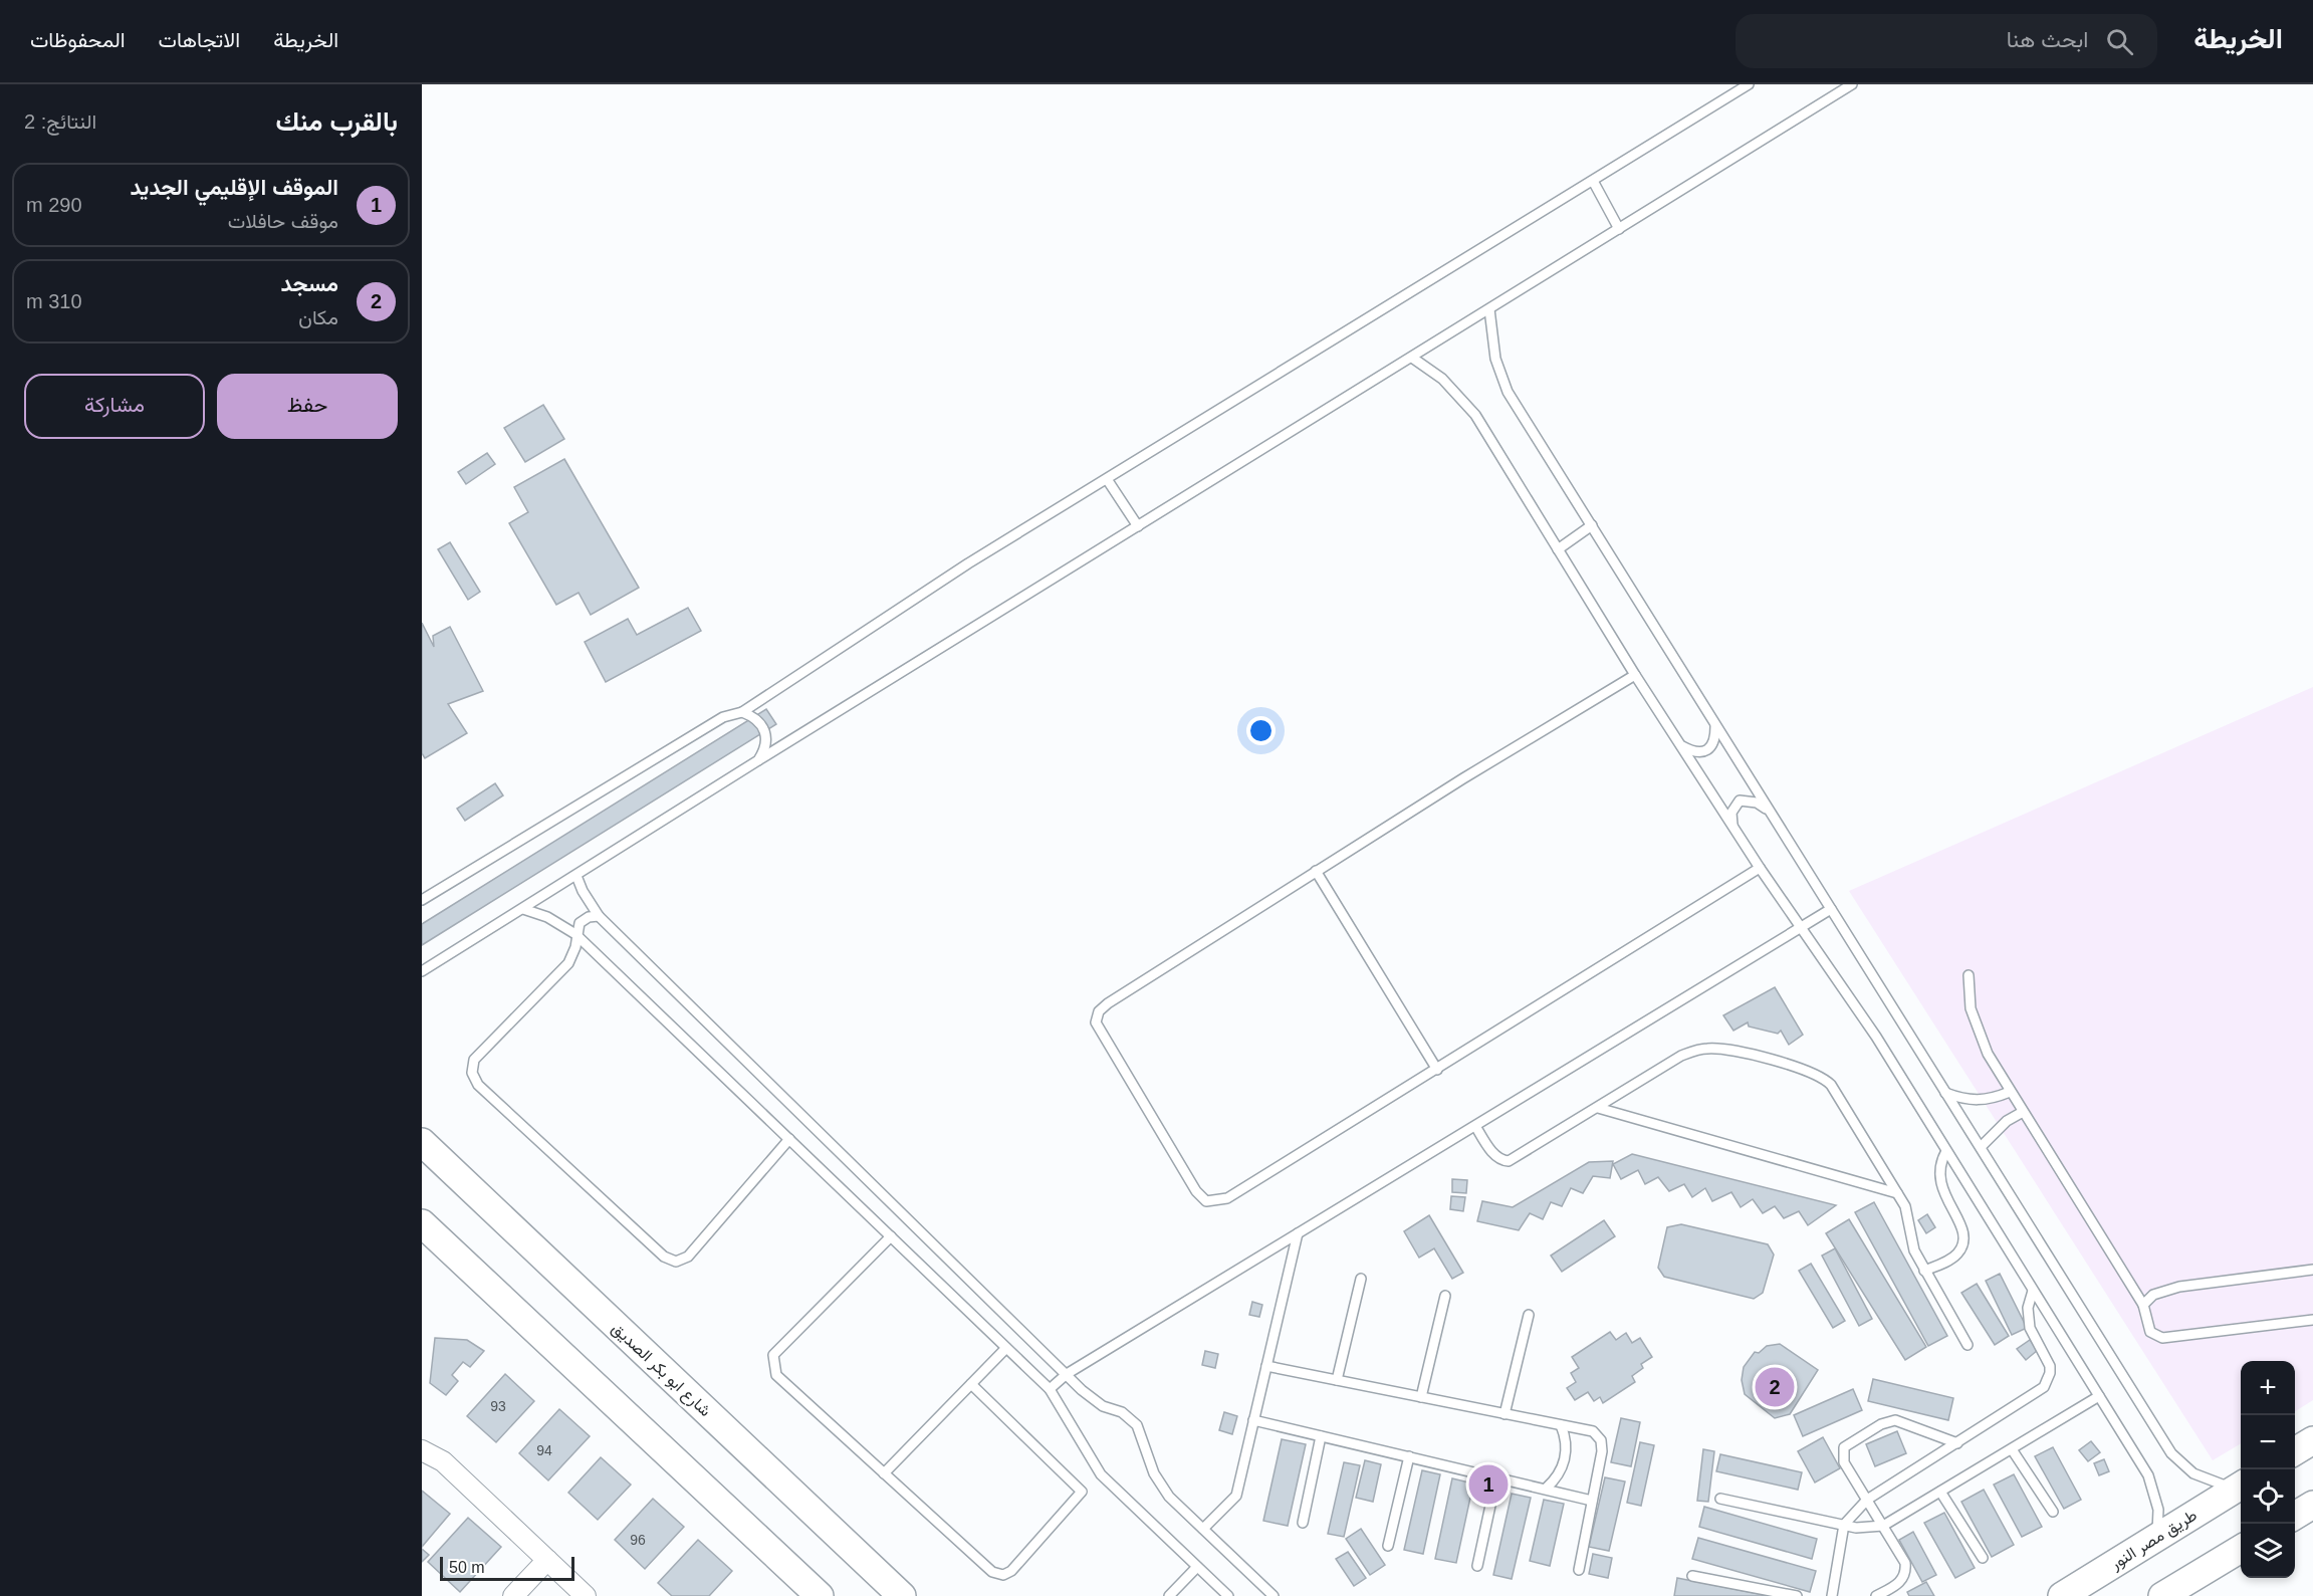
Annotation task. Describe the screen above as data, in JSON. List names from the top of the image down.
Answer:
{
  "streets": {
    "main road": ["شارع ابو بكر الصديق", "طريق مصر النور"]
  },
  "house_numbers": ["93", "94", "96"],
  "scale_bar": "50 m",
  "page": {
    "header": "الخريطة",
    "search": "ابحث هنا",
    "nav": ["الخريطة", "الاتجاهات", "المحفوظات"],
    "heading": ["بالقرب منك", "النتائج: 2"],
    "list": [
      {
        "mark": "1",
        "name": "الموقف الإقليمي الجديد",
        "note": "موقف حافلات",
        "value": "290 m"
      },
      {
        "mark": "2",
        "name": "مسجد",
        "note": "مكان",
        "value": "310 m"
      }
    ],
    "buttons": ["حفظ", "مشاركة"],
    "map_buttons": ["+", "−"],
    "pins": ["2", "1"],
    "scale": "50 m"
  }
}
